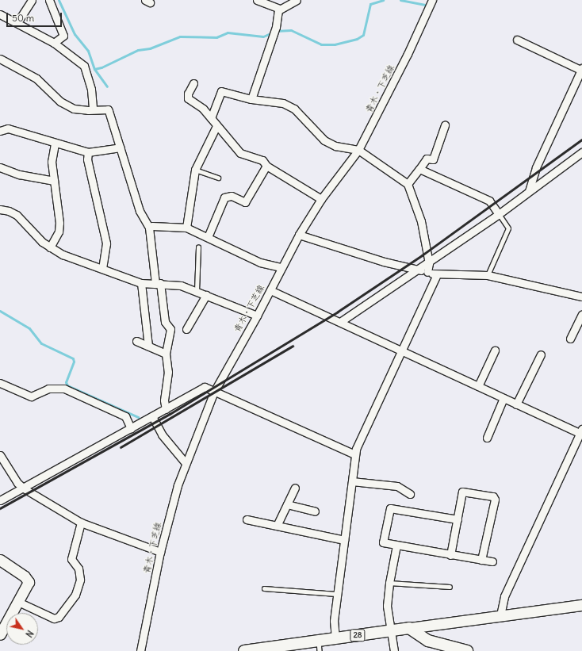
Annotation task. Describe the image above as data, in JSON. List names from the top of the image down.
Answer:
{
  "streets": {
    "main road": ["28"],
    "street": ["青木・下芝線"]
  },
  "scale_bar": "50 m",
  "north": "bottom right"
}
